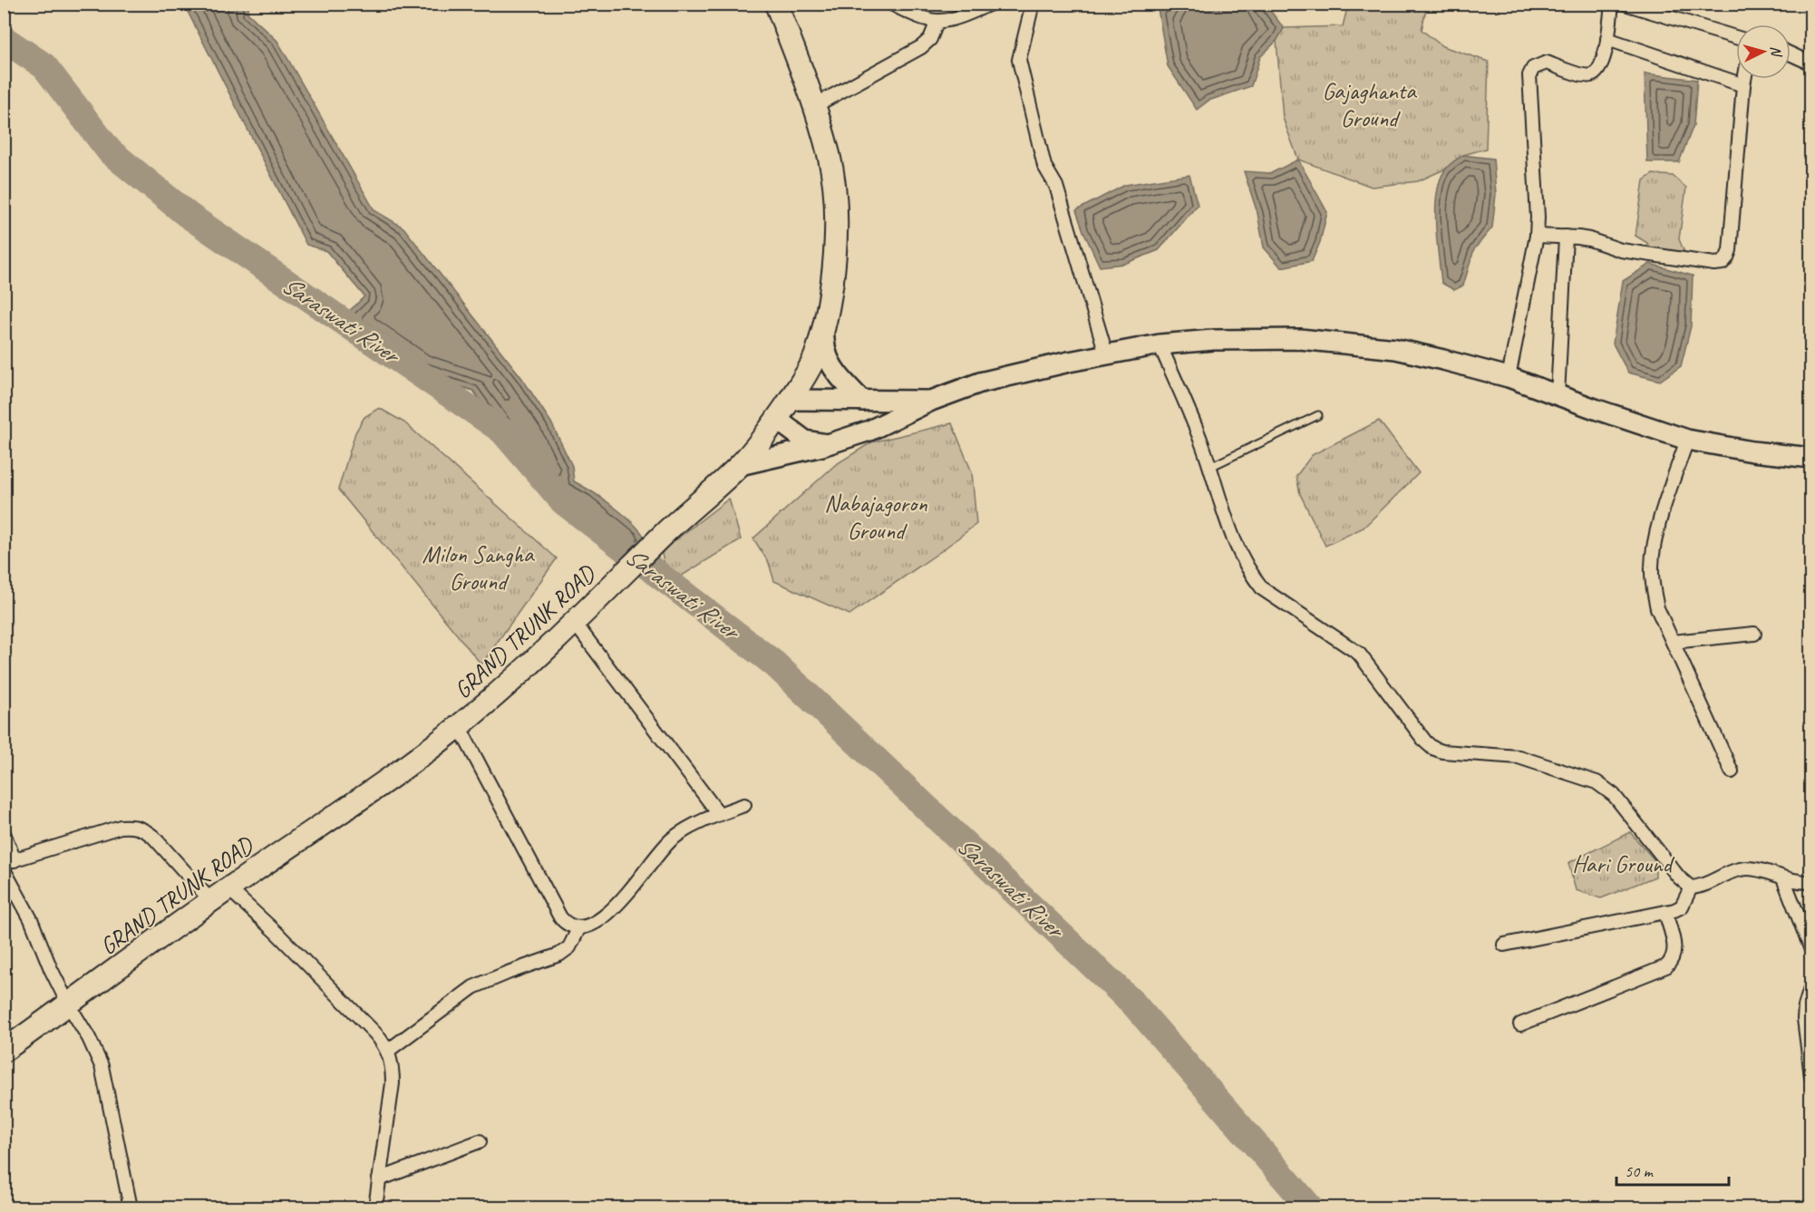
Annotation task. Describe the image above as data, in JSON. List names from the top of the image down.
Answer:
{
  "streets": {
    "highway": ["GRAND TRUNK ROAD"]
  },
  "water": ["Saraswati River"],
  "parks": [
    "Gajaghanta Ground",
    "Nabajagoron Ground",
    "Milon Sangha Ground",
    "Hari Ground"
  ],
  "scale_bar": "50 m",
  "north": "right"
}
